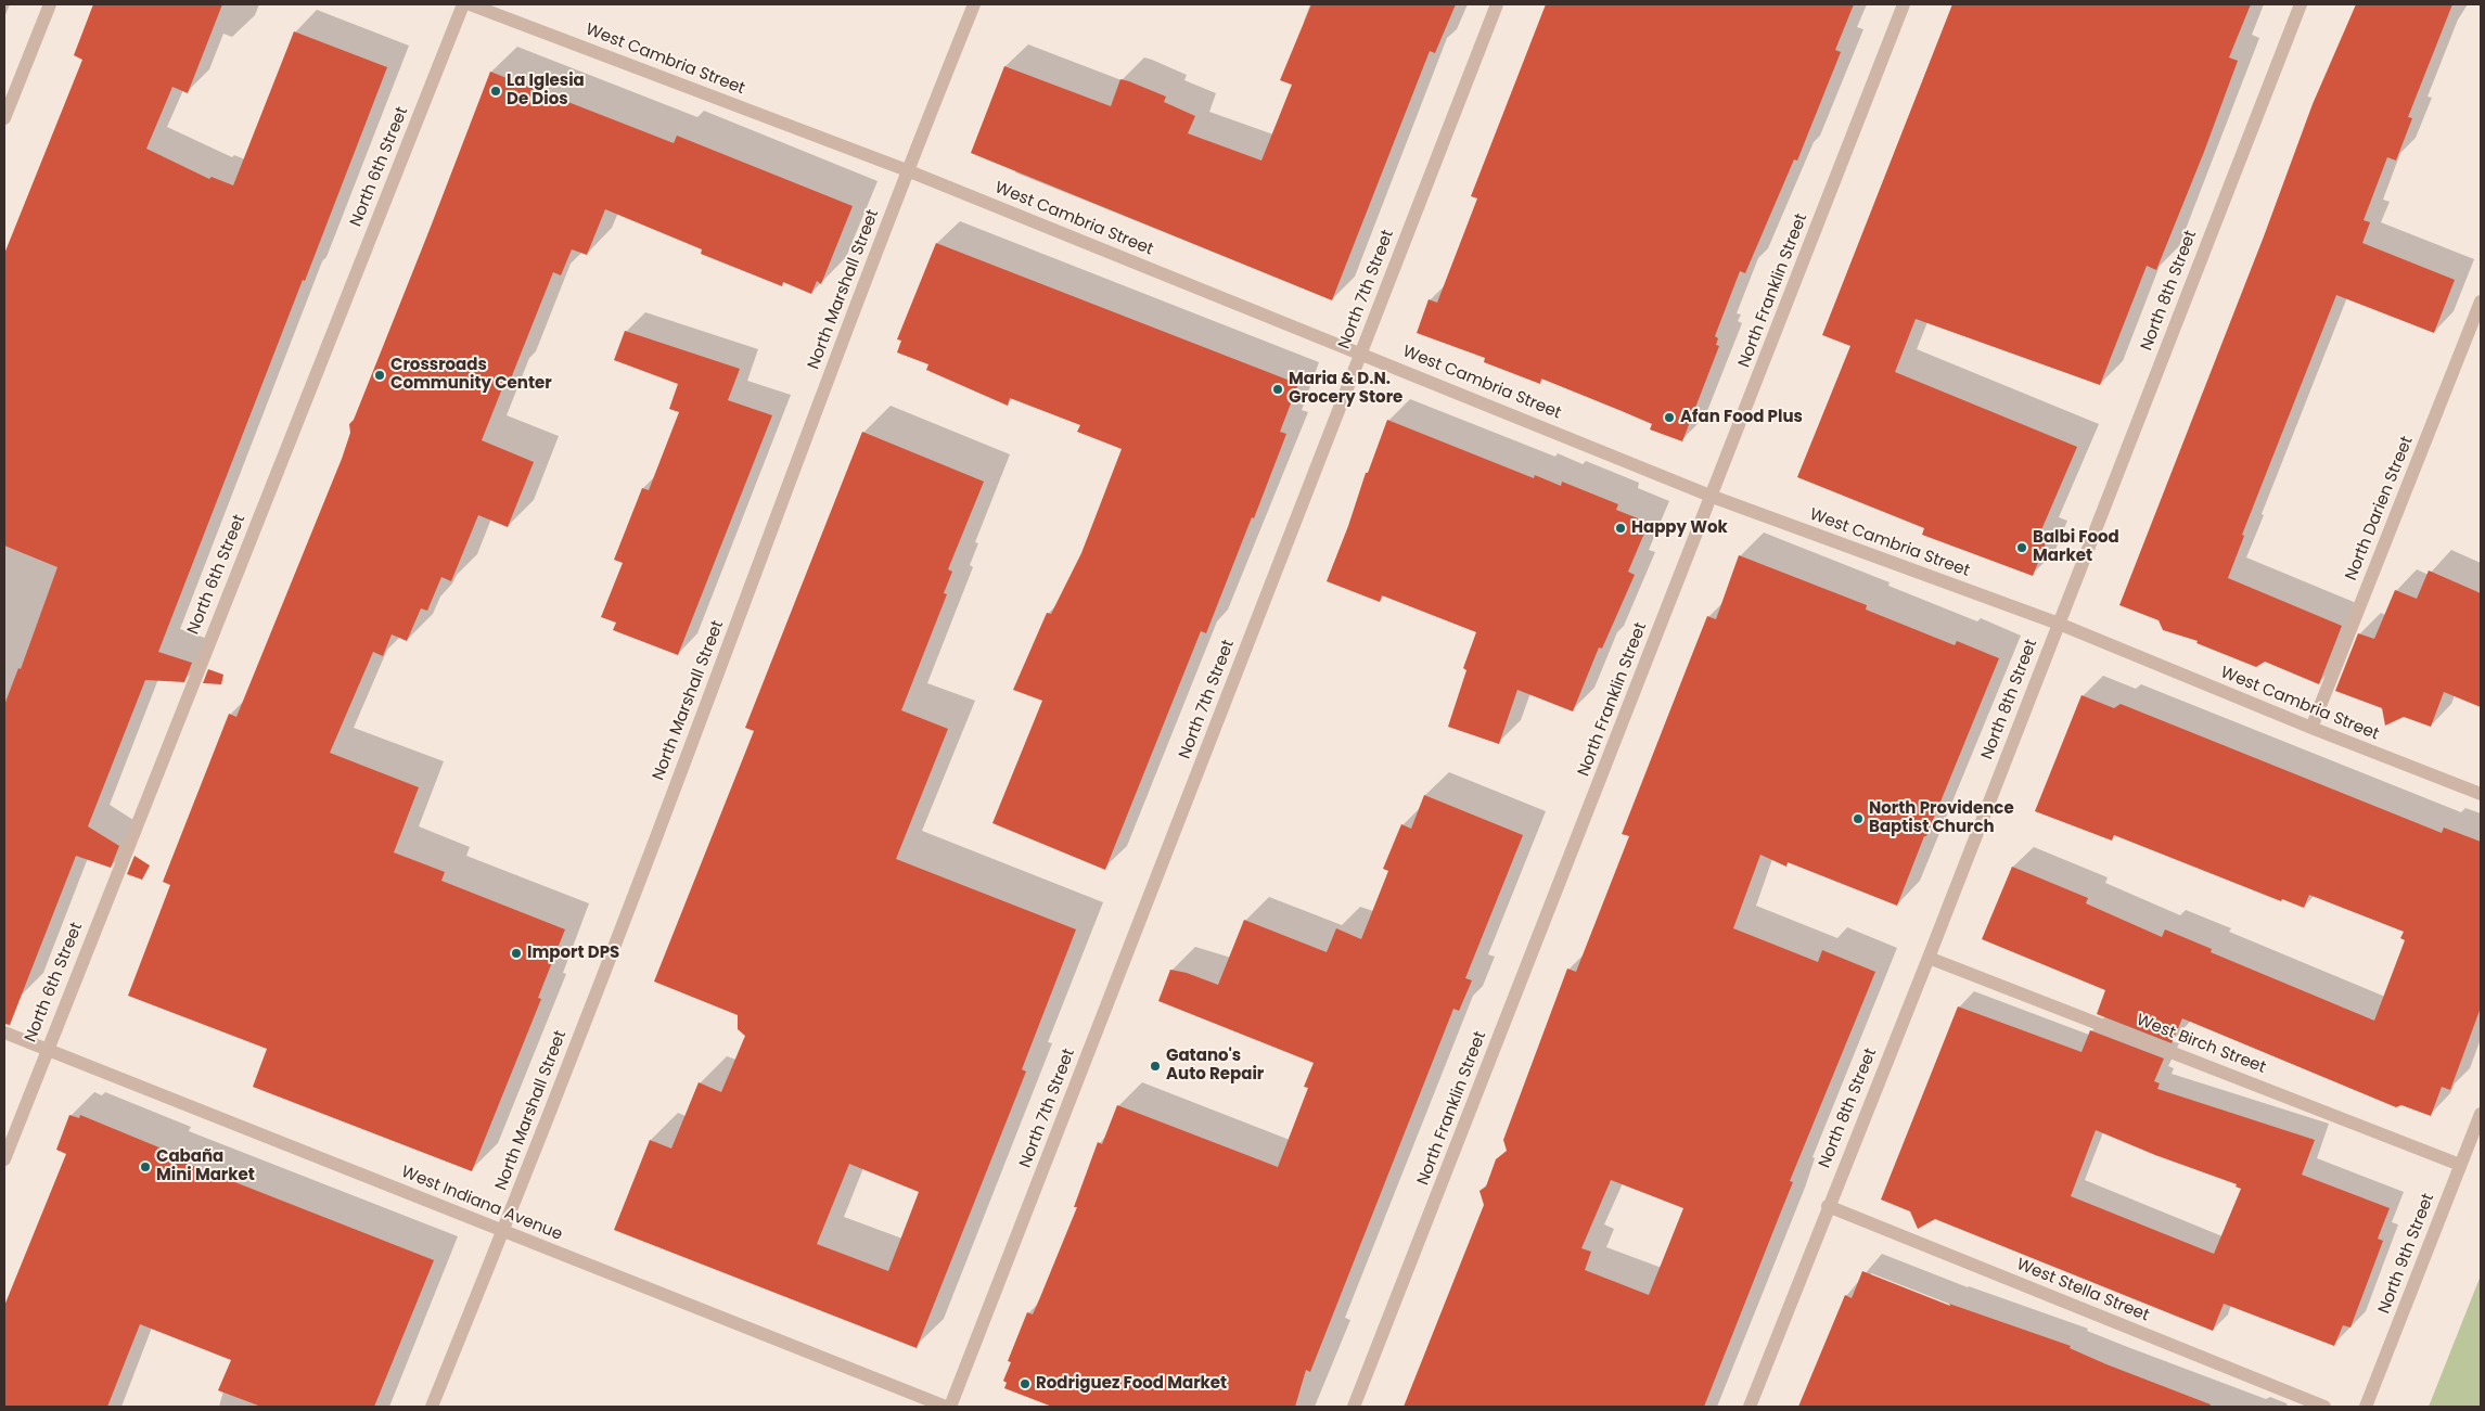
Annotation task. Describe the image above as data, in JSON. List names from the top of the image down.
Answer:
{
  "streets": {
    "street": [
      "West Cambria Street",
      "North 6th Street",
      "North Marshall Street",
      "North 7th Street",
      "North Franklin Street",
      "North 8th Street",
      "North Darien Street",
      "West Birch Street",
      "West Indiana Avenue",
      "North 9th Street",
      "West Stella Street"
    ]
  },
  "crossings": [
    ["West Cambria Street", "North Marshall Street"],
    ["West Cambria Street", "North 7th Street"],
    ["West Cambria Street", "North Franklin Street"],
    ["West Cambria Street", "North 8th Street"],
    ["West Cambria Street", "North Darien Street"],
    ["North 6th Street", "West Indiana Avenue"],
    ["North Marshall Street", "West Indiana Avenue"],
    ["North 8th Street", "West Birch Street"],
    ["North 8th Street", "West Stella Street"],
    ["West Birch Street", "North 9th Street"]
  ],
  "places": [
    "La Iglesia De Dios",
    "Crossroads Community Center",
    "Maria & D.N. Grocery Store",
    "Afan Food Plus",
    "Happy Wok",
    "Balbi Food Market",
    "North Providence Baptist Church",
    "Import DPS",
    "Gatano's Auto Repair",
    "Cabaña Mini Market",
    "Rodriguez Food Market"
  ]
}
